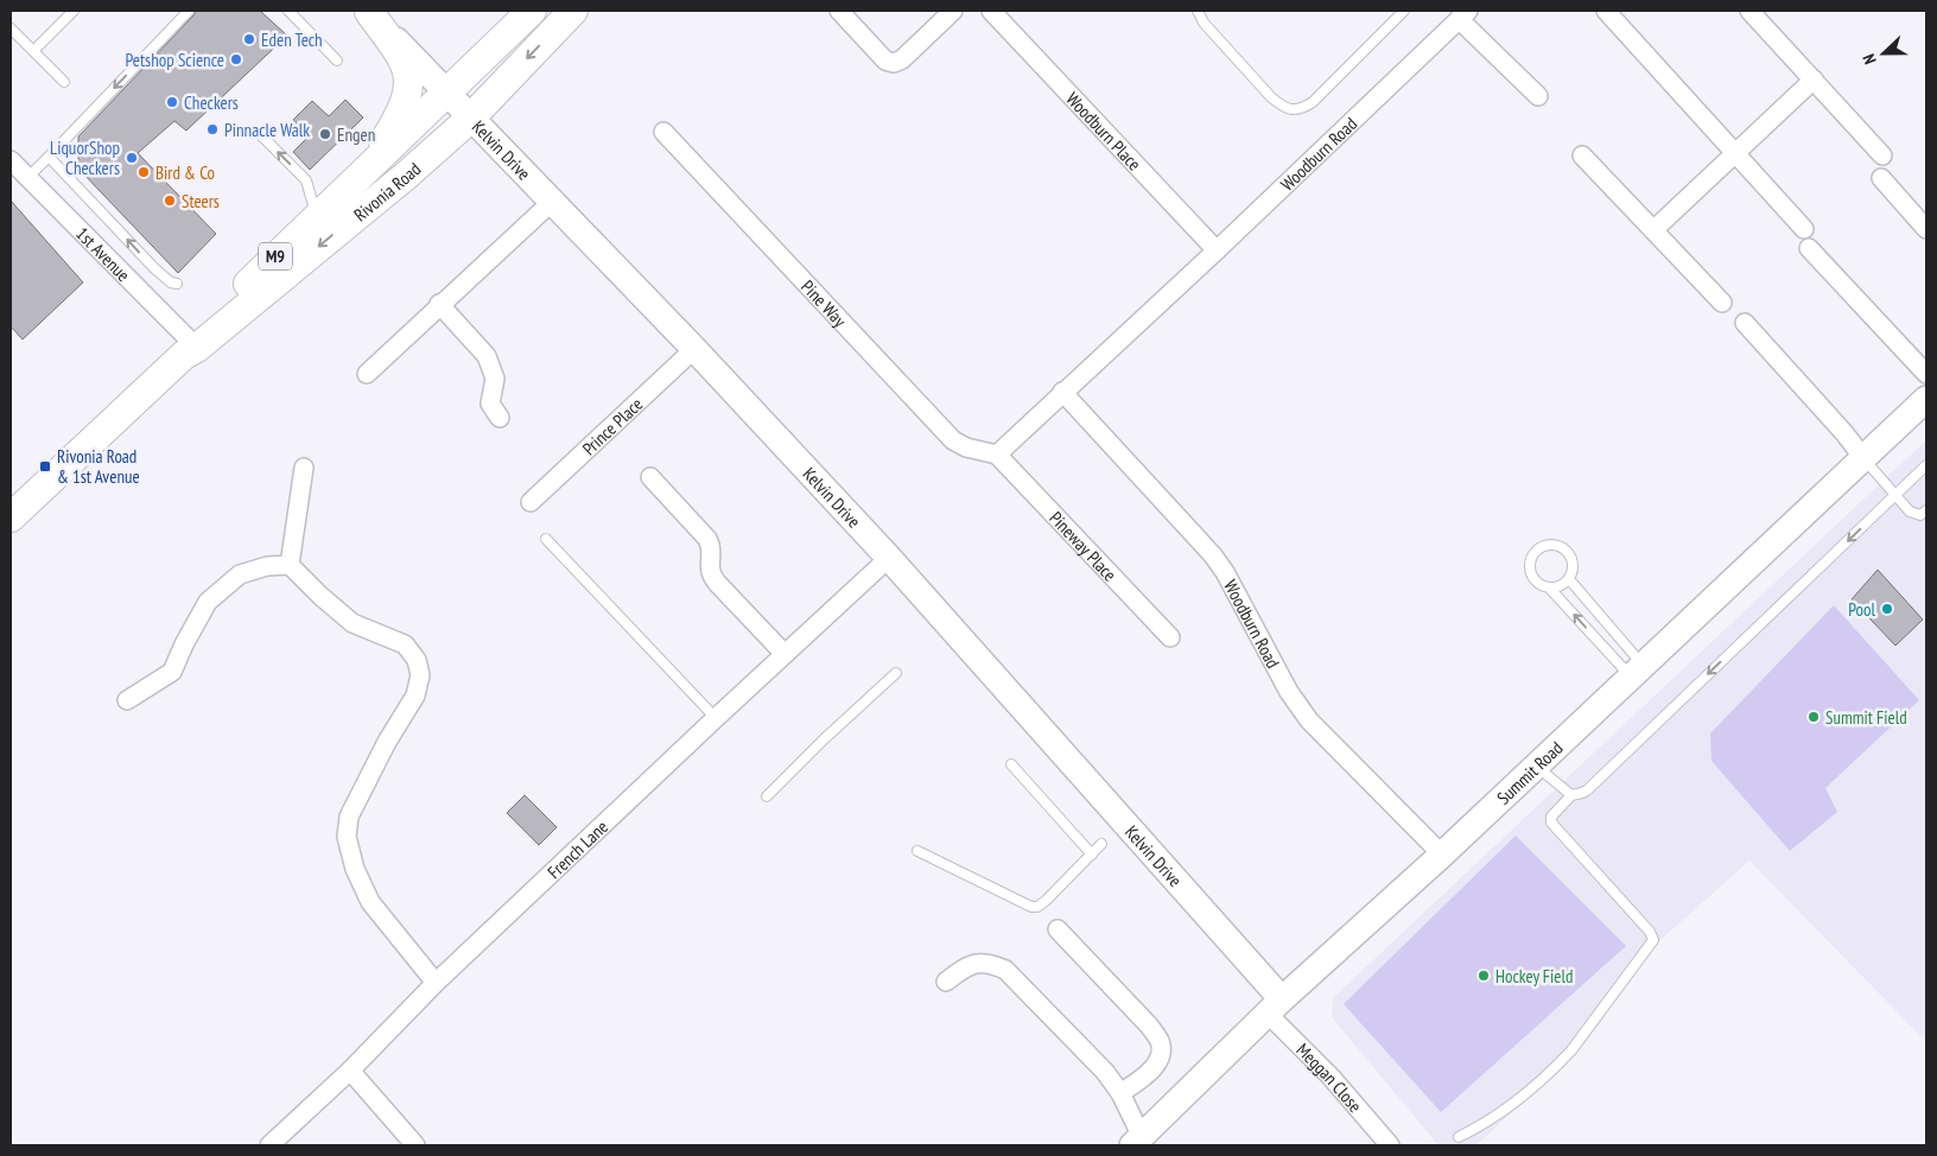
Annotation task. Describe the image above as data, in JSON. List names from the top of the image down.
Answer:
{
  "streets": {
    "main road": [
      "Kelvin Drive",
      "Rivonia Road",
      "M9",
      "Summit Road"
    ],
    "street": [
      "Woodburn Place",
      "Woodburn Road",
      "1st Avenue",
      "Pine Way",
      "Prince Place",
      "Pineway Place",
      "French Lane",
      "Meggan Close"
    ]
  },
  "crossings": [
    ["Woodburn Place", "Woodburn Road"],
    ["Kelvin Drive", "Rivonia Road"],
    ["Kelvin Drive", "Prince Place"],
    ["Kelvin Drive", "Summit Road"],
    ["Kelvin Drive", "French Lane"],
    ["Kelvin Drive", "Meggan Close"],
    ["Woodburn Road", "Pine Way"],
    ["Woodburn Road", "Pineway Place"],
    ["Woodburn Road", "Summit Road"],
    ["Rivonia Road", "1st Avenue"],
    ["Pine Way", "Pineway Place"],
    ["Summit Road", "Meggan Close"]
  ],
  "places": {
    "other": [
      "Eden Tech",
      "Petshop Science",
      "Checkers",
      "Pinnacle Walk",
      "Engen",
      "LiquorShop Checkers",
      "Bird & Co",
      "Steers",
      "Pool",
      "Summit Field",
      "Hockey Field"
    ],
    "transit": ["Rivonia Road & 1st Avenue"]
  },
  "north": "left"
}
